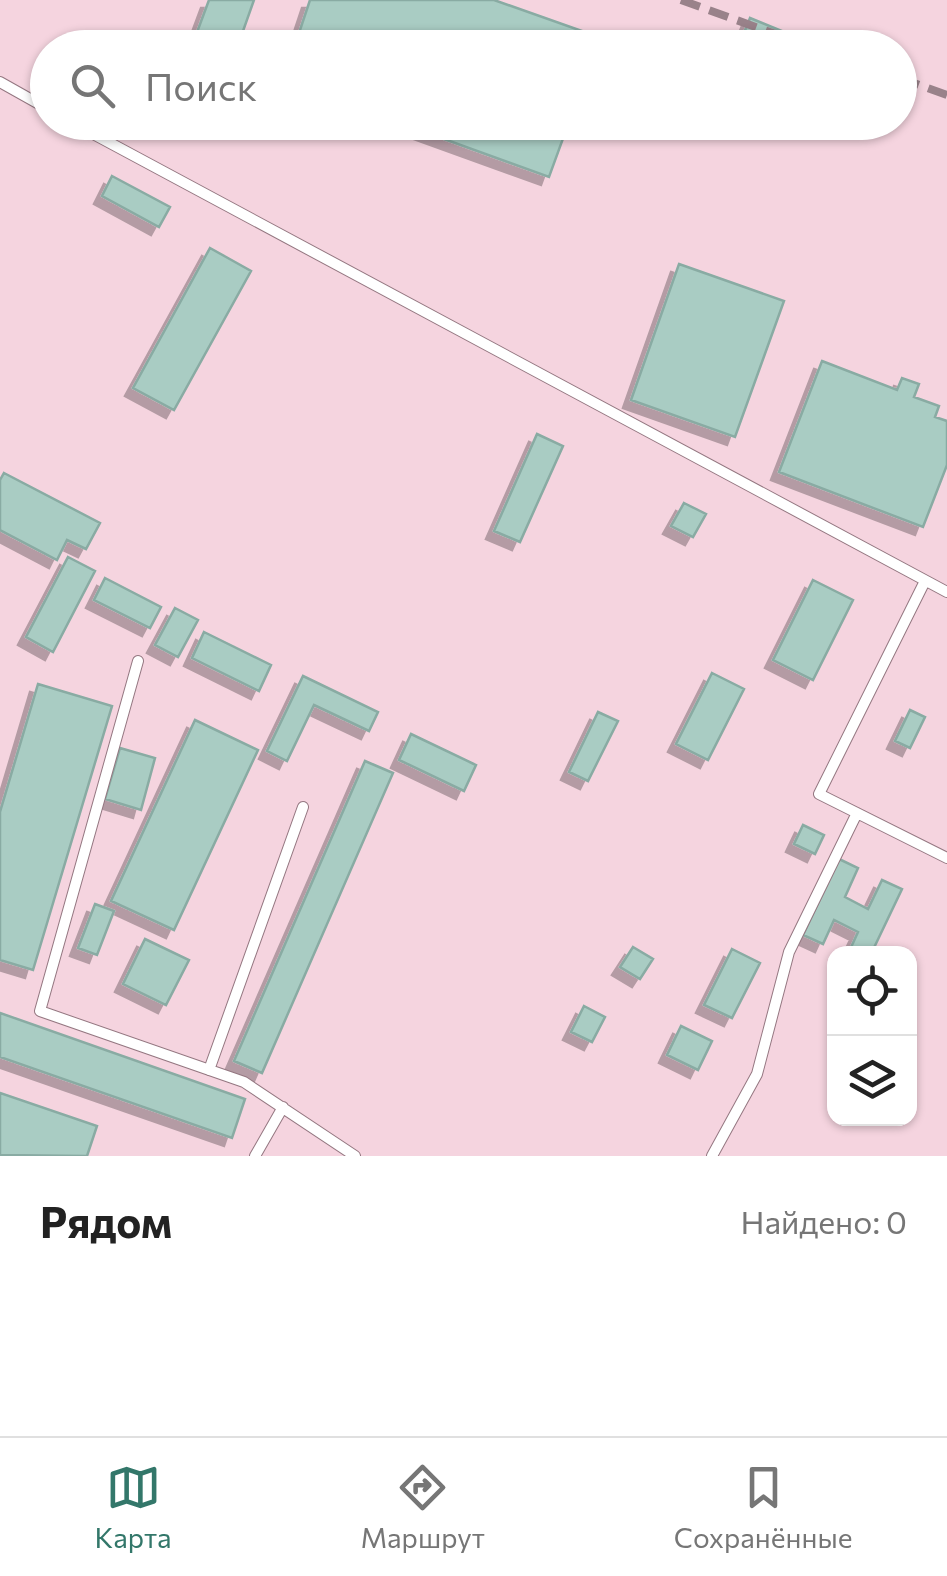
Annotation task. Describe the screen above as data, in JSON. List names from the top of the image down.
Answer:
{
  "page": {
    "search": "Поиск",
    "heading": ["Рядом", "Найдено: 0"],
    "nav": ["Карта", "Маршрут", "Сохранённые"]
  }
}
